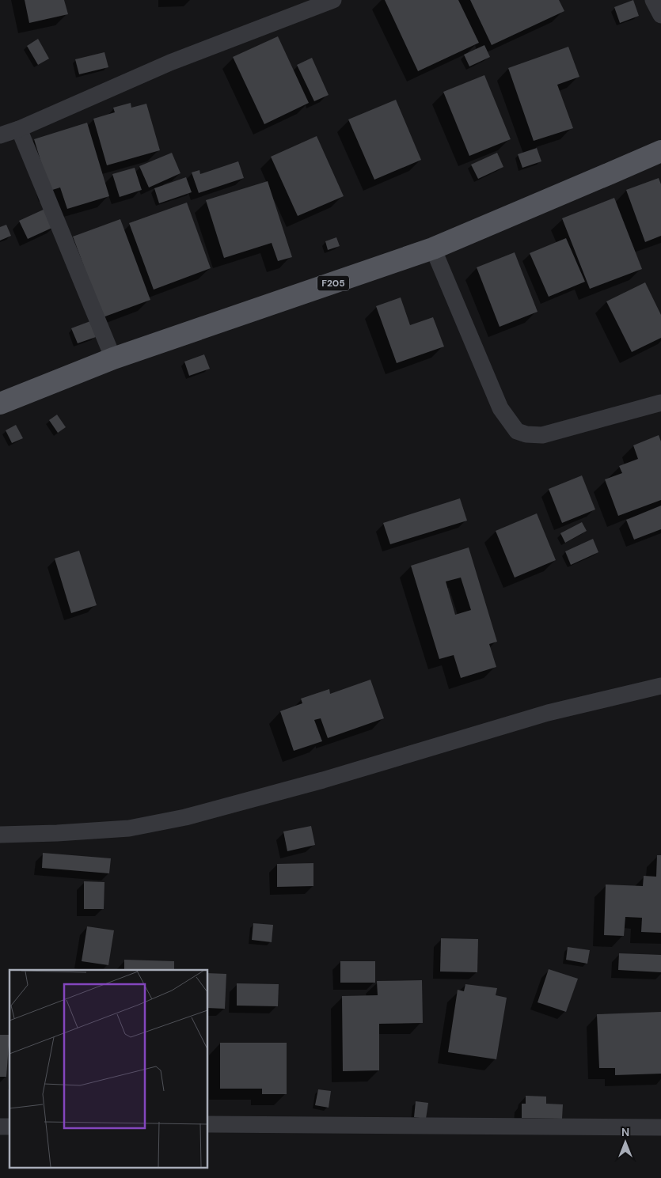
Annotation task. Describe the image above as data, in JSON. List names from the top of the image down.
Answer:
{
  "streets": {
    "main road": ["F205"]
  },
  "north": "top"
}
